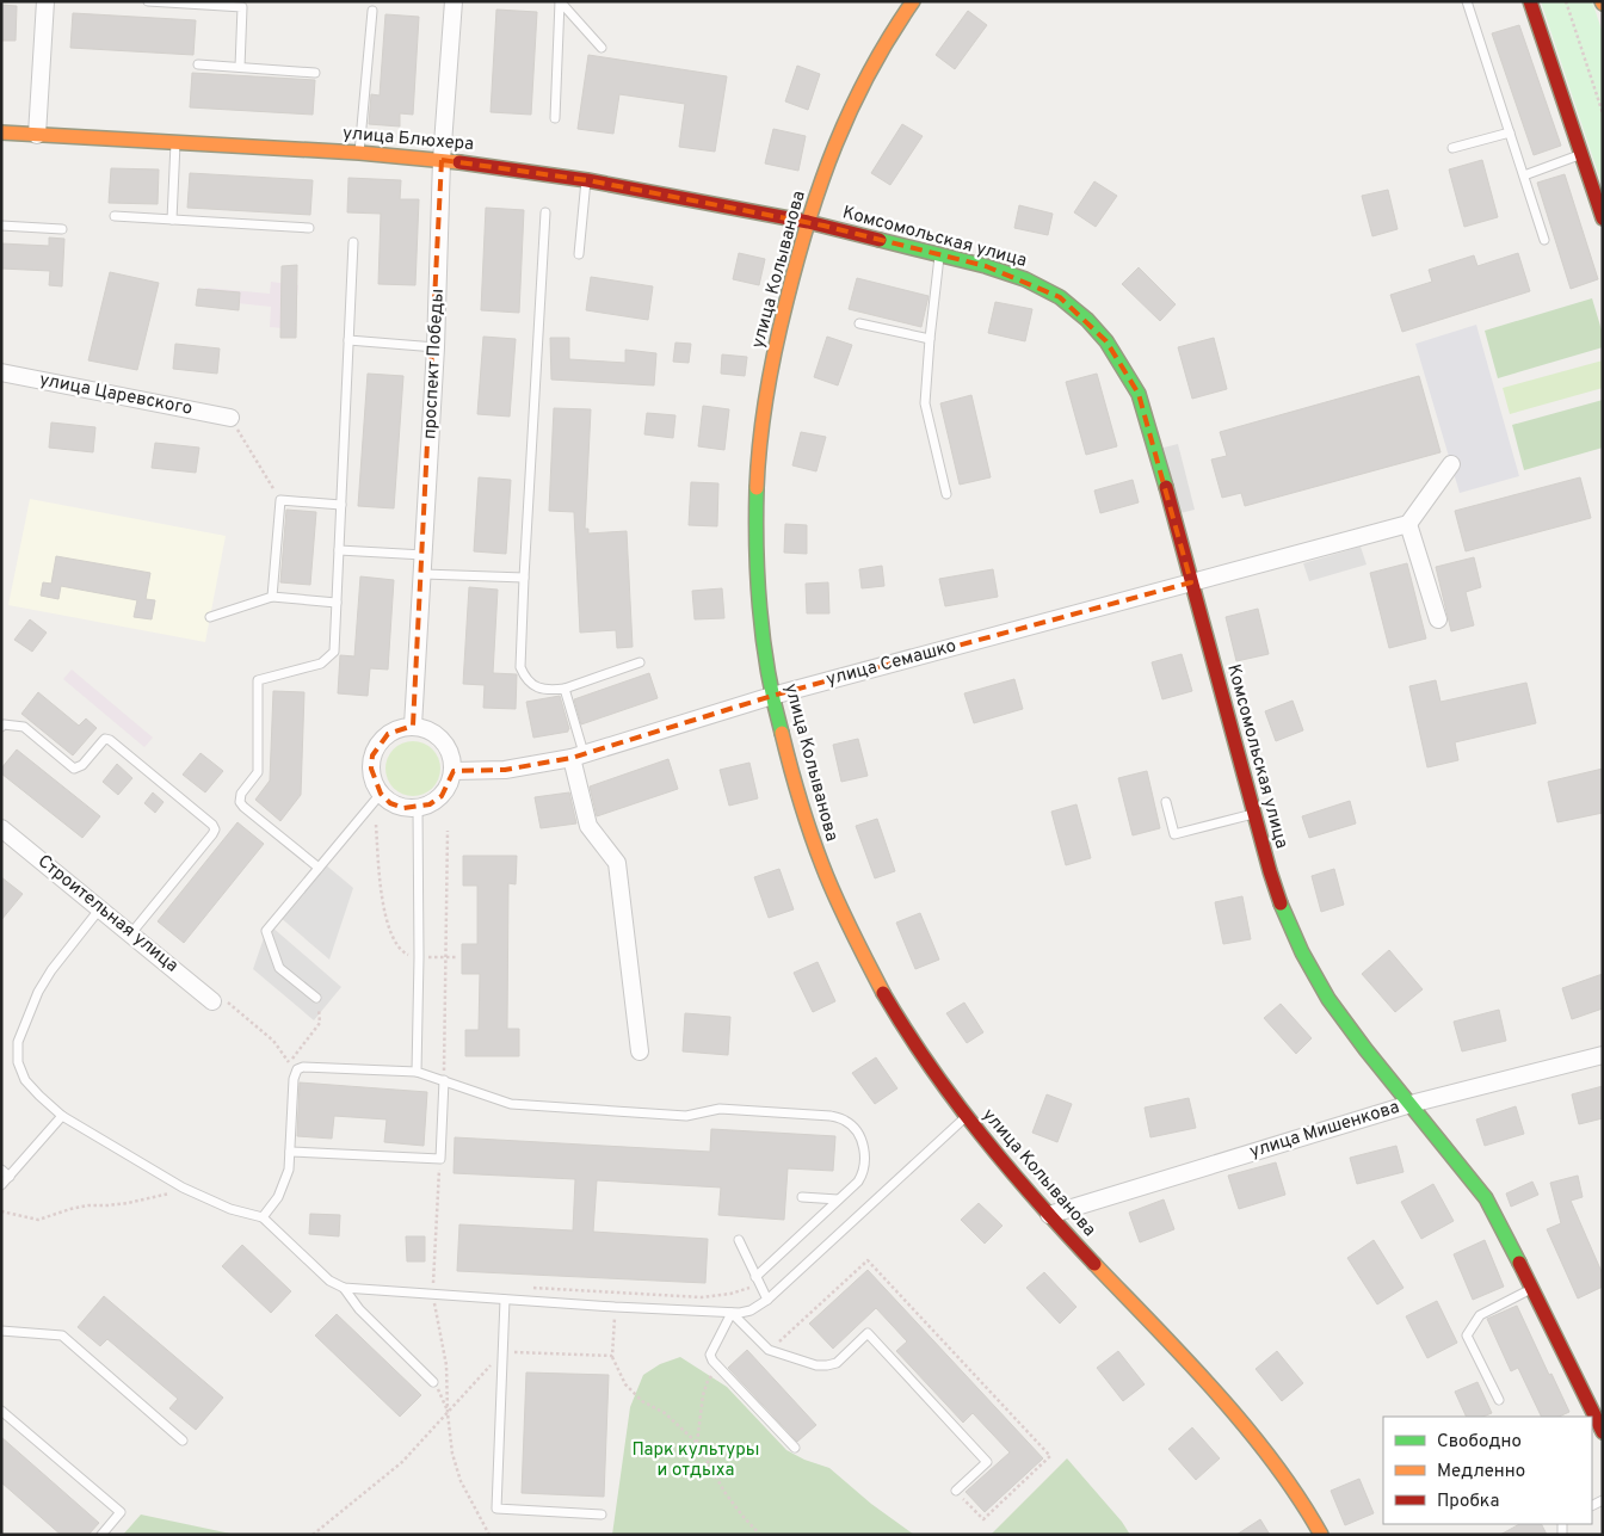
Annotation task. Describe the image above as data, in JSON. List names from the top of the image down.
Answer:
{
  "streets": {
    "street": [
      "улица Блюхера",
      "Комсомольская улица",
      "улица Колыванова",
      "проспект Победы",
      "улица Царевского",
      "улица Семашко",
      "Строительная улица",
      "улица Мишенкова"
    ]
  },
  "crossings": [
    ["улица Блюхера", "Комсомольская улица"],
    ["улица Блюхера", "улица Колыванова"],
    ["улица Блюхера", "проспект Победы"],
    ["Комсомольская улица", "улица Колыванова"],
    ["Комсомольская улица", "улица Семашко"],
    ["Комсомольская улица", "улица Мишенкова"],
    ["улица Колыванова", "улица Семашко"],
    ["улица Колыванова", "улица Мишенкова"],
    ["проспект Победы", "улица Семашко"]
  ],
  "parks": ["Парк культуры и отдыха"],
  "legend": ["Свободно", "Медленно", "Пробка"]
}
